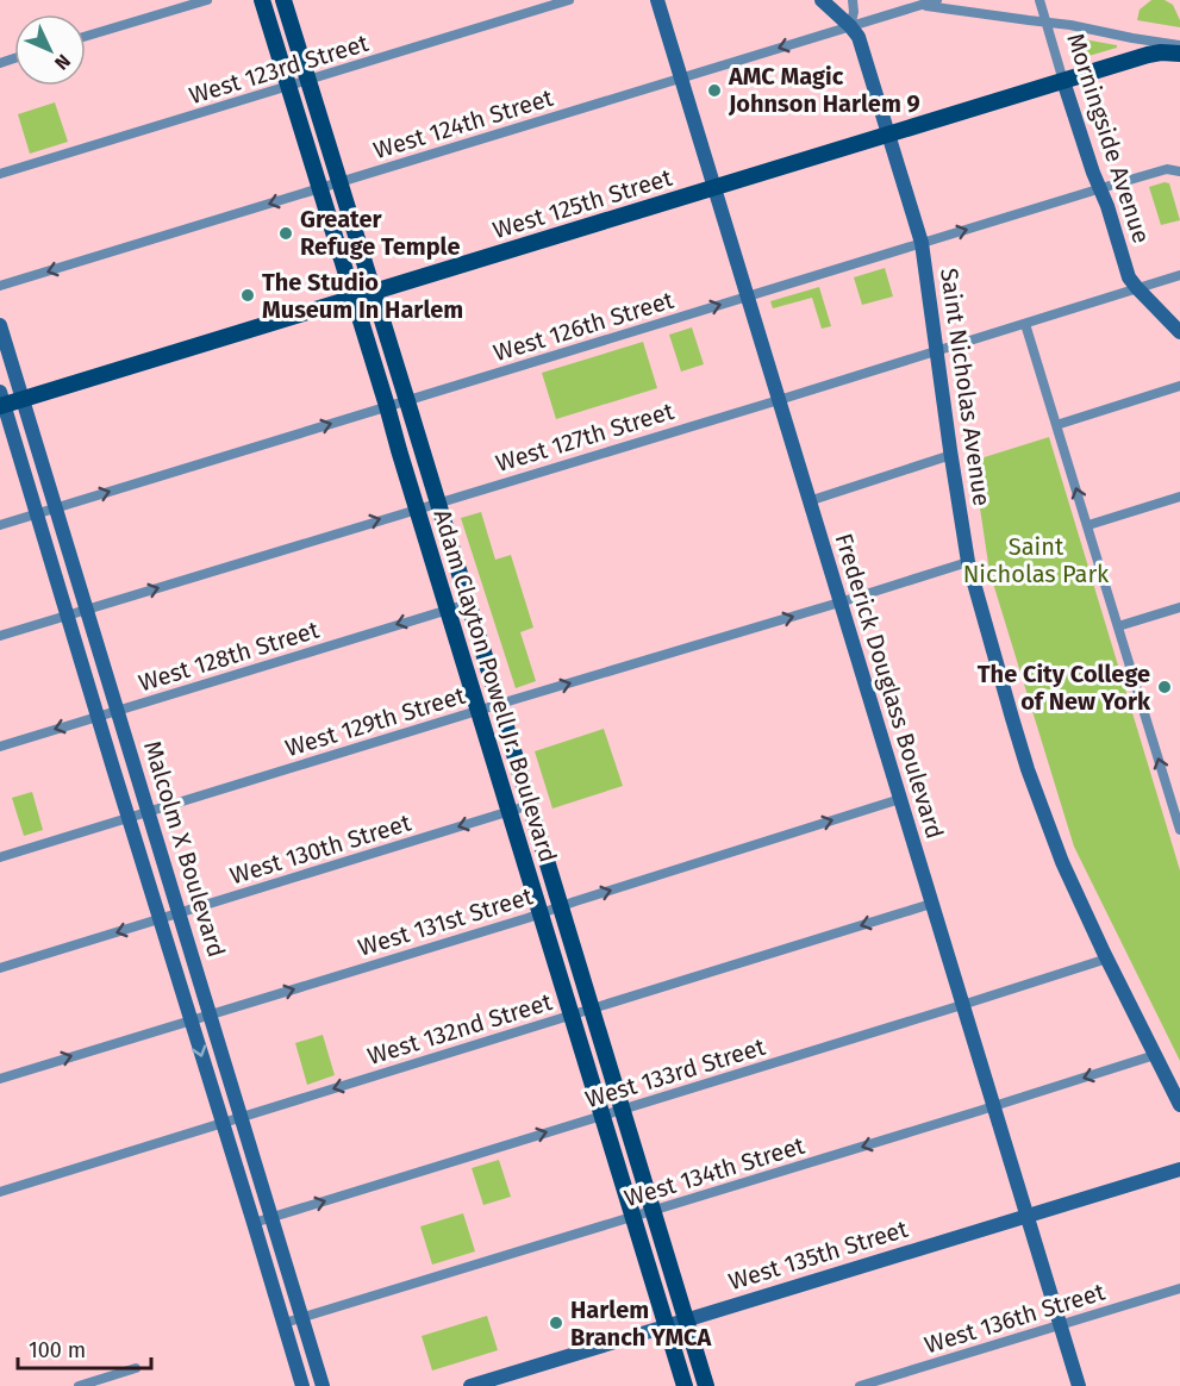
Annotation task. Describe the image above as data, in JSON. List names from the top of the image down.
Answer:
{
  "streets": {
    "main road": [
      "Morningside Avenue",
      "West 125th Street",
      "Saint Nicholas Avenue",
      "Adam Clayton Powell Jr. Boulevard",
      "Frederick Douglass Boulevard",
      "Malcolm X Boulevard",
      "West 135th Street"
    ],
    "street": [
      "West 123rd Street",
      "West 124th Street",
      "West 126th Street",
      "West 127th Street",
      "West 128th Street",
      "West 129th Street",
      "West 130th Street",
      "West 131st Street",
      "West 132nd Street",
      "West 133rd Street",
      "West 134th Street",
      "West 136th Street"
    ]
  },
  "crossings": [
    ["West 123rd Street", "Adam Clayton Powell Jr. Boulevard"],
    ["West 124th Street", "Saint Nicholas Avenue"],
    ["West 124th Street", "Adam Clayton Powell Jr. Boulevard"],
    ["West 124th Street", "Frederick Douglass Boulevard"],
    ["Morningside Avenue", "West 125th Street"],
    ["Morningside Avenue", "West 126th Street"],
    ["Morningside Avenue", "West 127th Street"],
    ["West 125th Street", "Saint Nicholas Avenue"],
    ["West 125th Street", "Adam Clayton Powell Jr. Boulevard"],
    ["West 125th Street", "Frederick Douglass Boulevard"],
    ["West 125th Street", "Malcolm X Boulevard"],
    ["West 126th Street", "Saint Nicholas Avenue"],
    ["West 126th Street", "Adam Clayton Powell Jr. Boulevard"],
    ["West 126th Street", "Frederick Douglass Boulevard"],
    ["West 126th Street", "Malcolm X Boulevard"],
    ["Saint Nicholas Avenue", "West 127th Street"],
    ["Saint Nicholas Avenue", "West 129th Street"],
    ["Saint Nicholas Avenue", "West 133rd Street"],
    ["Saint Nicholas Avenue", "West 134th Street"],
    ["West 127th Street", "Adam Clayton Powell Jr. Boulevard"],
    ["West 127th Street", "Frederick Douglass Boulevard"],
    ["West 127th Street", "Malcolm X Boulevard"],
    ["West 128th Street", "Adam Clayton Powell Jr. Boulevard"],
    ["West 128th Street", "Malcolm X Boulevard"],
    ["Adam Clayton Powell Jr. Boulevard", "West 129th Street"],
    ["Adam Clayton Powell Jr. Boulevard", "West 130th Street"],
    ["Adam Clayton Powell Jr. Boulevard", "West 131st Street"],
    ["Adam Clayton Powell Jr. Boulevard", "West 132nd Street"],
    ["Adam Clayton Powell Jr. Boulevard", "West 133rd Street"],
    ["Adam Clayton Powell Jr. Boulevard", "West 134th Street"],
    ["Adam Clayton Powell Jr. Boulevard", "West 135th Street"],
    ["Frederick Douglass Boulevard", "West 129th Street"],
    ["Frederick Douglass Boulevard", "West 131st Street"],
    ["Frederick Douglass Boulevard", "West 132nd Street"],
    ["Frederick Douglass Boulevard", "West 133rd Street"],
    ["Frederick Douglass Boulevard", "West 134th Street"],
    ["Frederick Douglass Boulevard", "West 135th Street"],
    ["Frederick Douglass Boulevard", "West 136th Street"],
    ["West 129th Street", "Malcolm X Boulevard"],
    ["Malcolm X Boulevard", "West 130th Street"],
    ["Malcolm X Boulevard", "West 131st Street"],
    ["Malcolm X Boulevard", "West 132nd Street"],
    ["Malcolm X Boulevard", "West 133rd Street"],
    ["Malcolm X Boulevard", "West 134th Street"]
  ],
  "one_way": [
    "West 124th Street",
    "West 126th Street",
    "West 128th Street",
    "West 129th Street",
    "West 130th Street",
    "West 131st Street",
    "West 132nd Street",
    "West 133rd Street",
    "West 134th Street"
  ],
  "parks": ["Saint Nicholas Park"],
  "places": [
    "AMC Magic Johnson Harlem 9",
    "Greater Refuge Temple",
    "The Studio Museum In Harlem",
    "The City College of New York",
    "Harlem Branch YMCA"
  ],
  "scale_bar": "100 m",
  "north": "bottom right"
}
